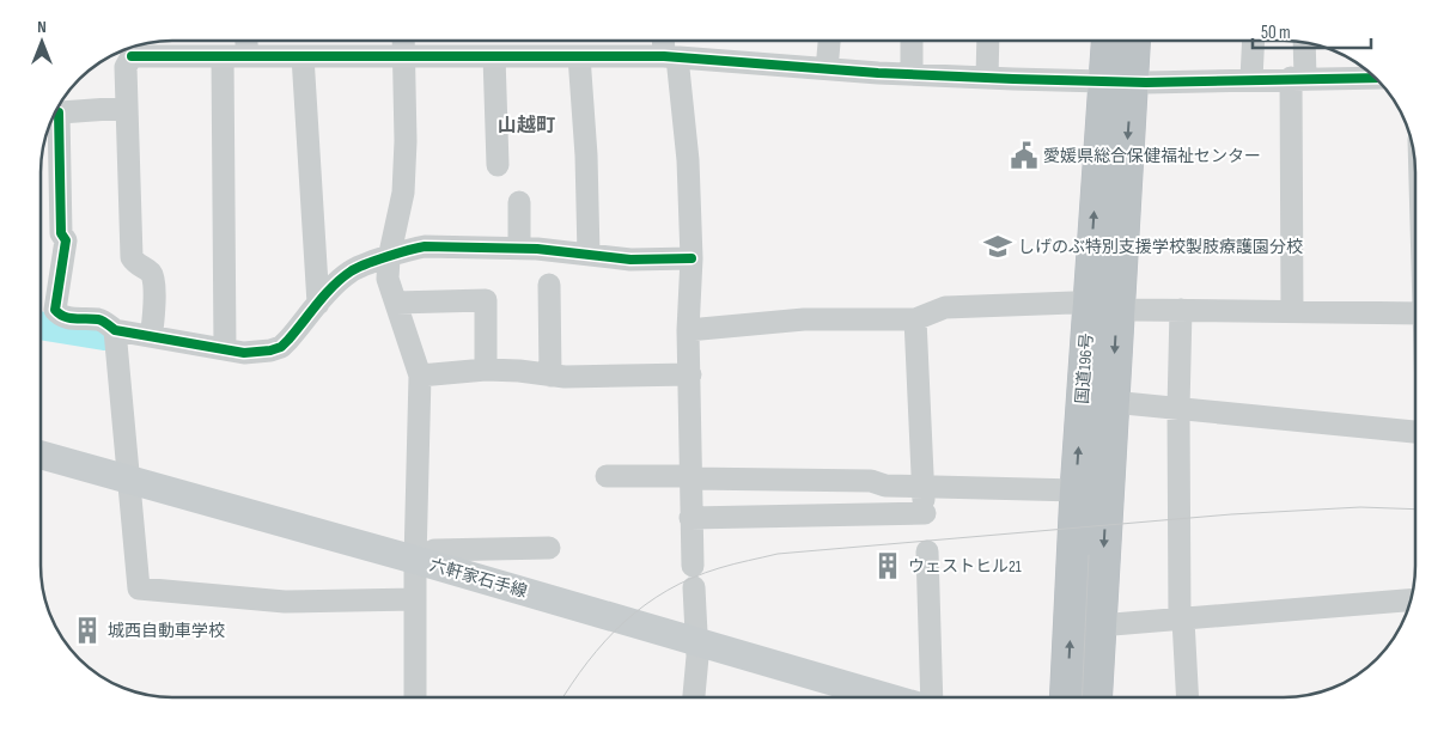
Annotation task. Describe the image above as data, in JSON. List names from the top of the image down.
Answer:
{
  "streets": {
    "highway": ["国道196号"],
    "main road": ["六軒家石手線"]
  },
  "districts": ["山越町"],
  "places": {
    "public building": ["愛媛県総合保健福祉センター"],
    "school or university": ["しげのぶ特別支援学校製肢療護園分校"],
    "building": ["ウェストヒル21", "城西自動車学校"]
  },
  "scale_bar": "50 m",
  "north": "top"
}
